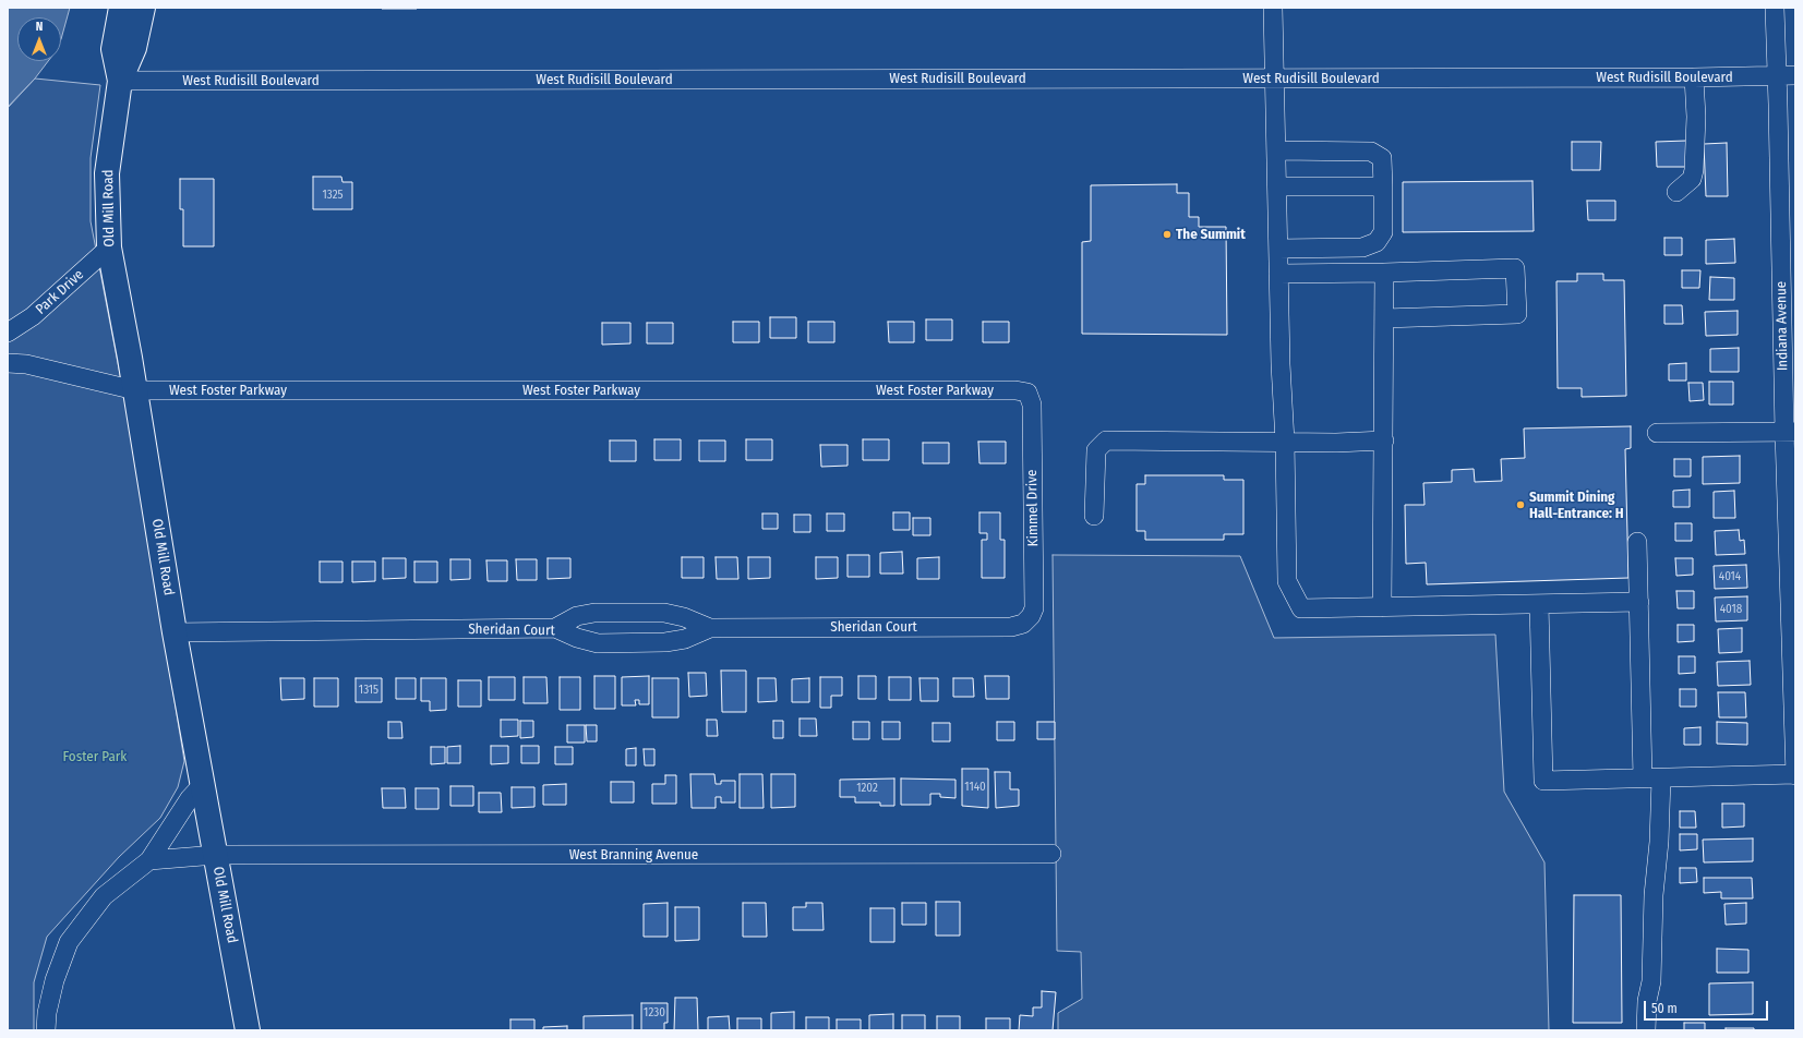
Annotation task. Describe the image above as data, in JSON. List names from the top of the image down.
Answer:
{
  "streets": {
    "main road": ["Old Mill Road"],
    "street": [
      "West Rudisill Boulevard",
      "Park Drive",
      "Indiana Avenue",
      "West Foster Parkway",
      "Kimmel Drive",
      "Sheridan Court",
      "West Branning Avenue"
    ]
  },
  "crossings": [
    ["West Rudisill Boulevard", "Old Mill Road"],
    ["West Rudisill Boulevard", "Indiana Avenue"],
    ["Old Mill Road", "Park Drive"],
    ["Old Mill Road", "West Foster Parkway"],
    ["Old Mill Road", "Sheridan Court"],
    ["Old Mill Road", "West Branning Avenue"],
    ["West Foster Parkway", "Kimmel Drive"],
    ["Kimmel Drive", "Sheridan Court"]
  ],
  "parks": ["Foster Park"],
  "places": ["The Summit", "Summit Dining Hall-Entrance: H"],
  "house_numbers": [
    "1325",
    "4014",
    "4018",
    "1315",
    "1140",
    "1202",
    "1230"
  ],
  "scale_bar": "50 m",
  "north": "top"
}
